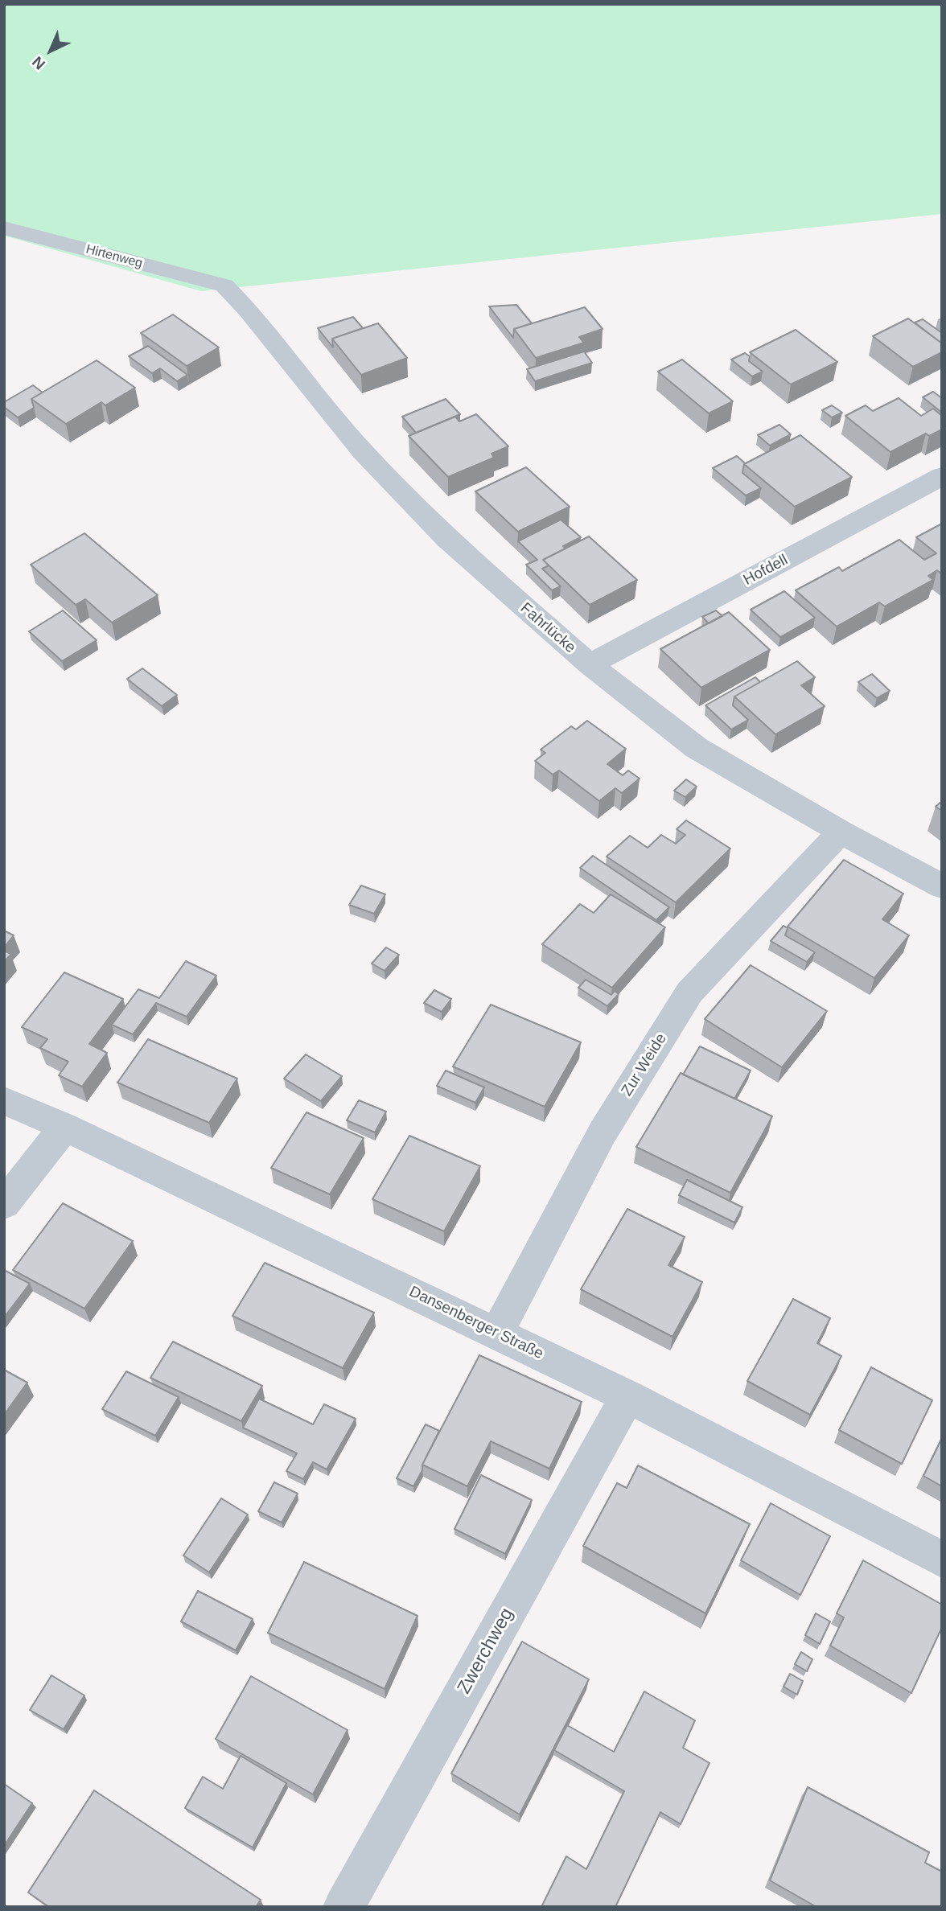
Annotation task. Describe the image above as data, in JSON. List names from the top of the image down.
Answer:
{
  "streets": {
    "street": [
      "Hirtenweg",
      "Hofdell",
      "Fahrlücke",
      "Zur Weide",
      "Dansenberger Straße",
      "Zwerchweg"
    ]
  },
  "crossings": [
    ["Hirtenweg", "Fahrlücke"],
    ["Hofdell", "Fahrlücke"],
    ["Fahrlücke", "Zur Weide"],
    ["Zur Weide", "Dansenberger Straße"],
    ["Dansenberger Straße", "Zwerchweg"]
  ],
  "north": "bottom left"
}
